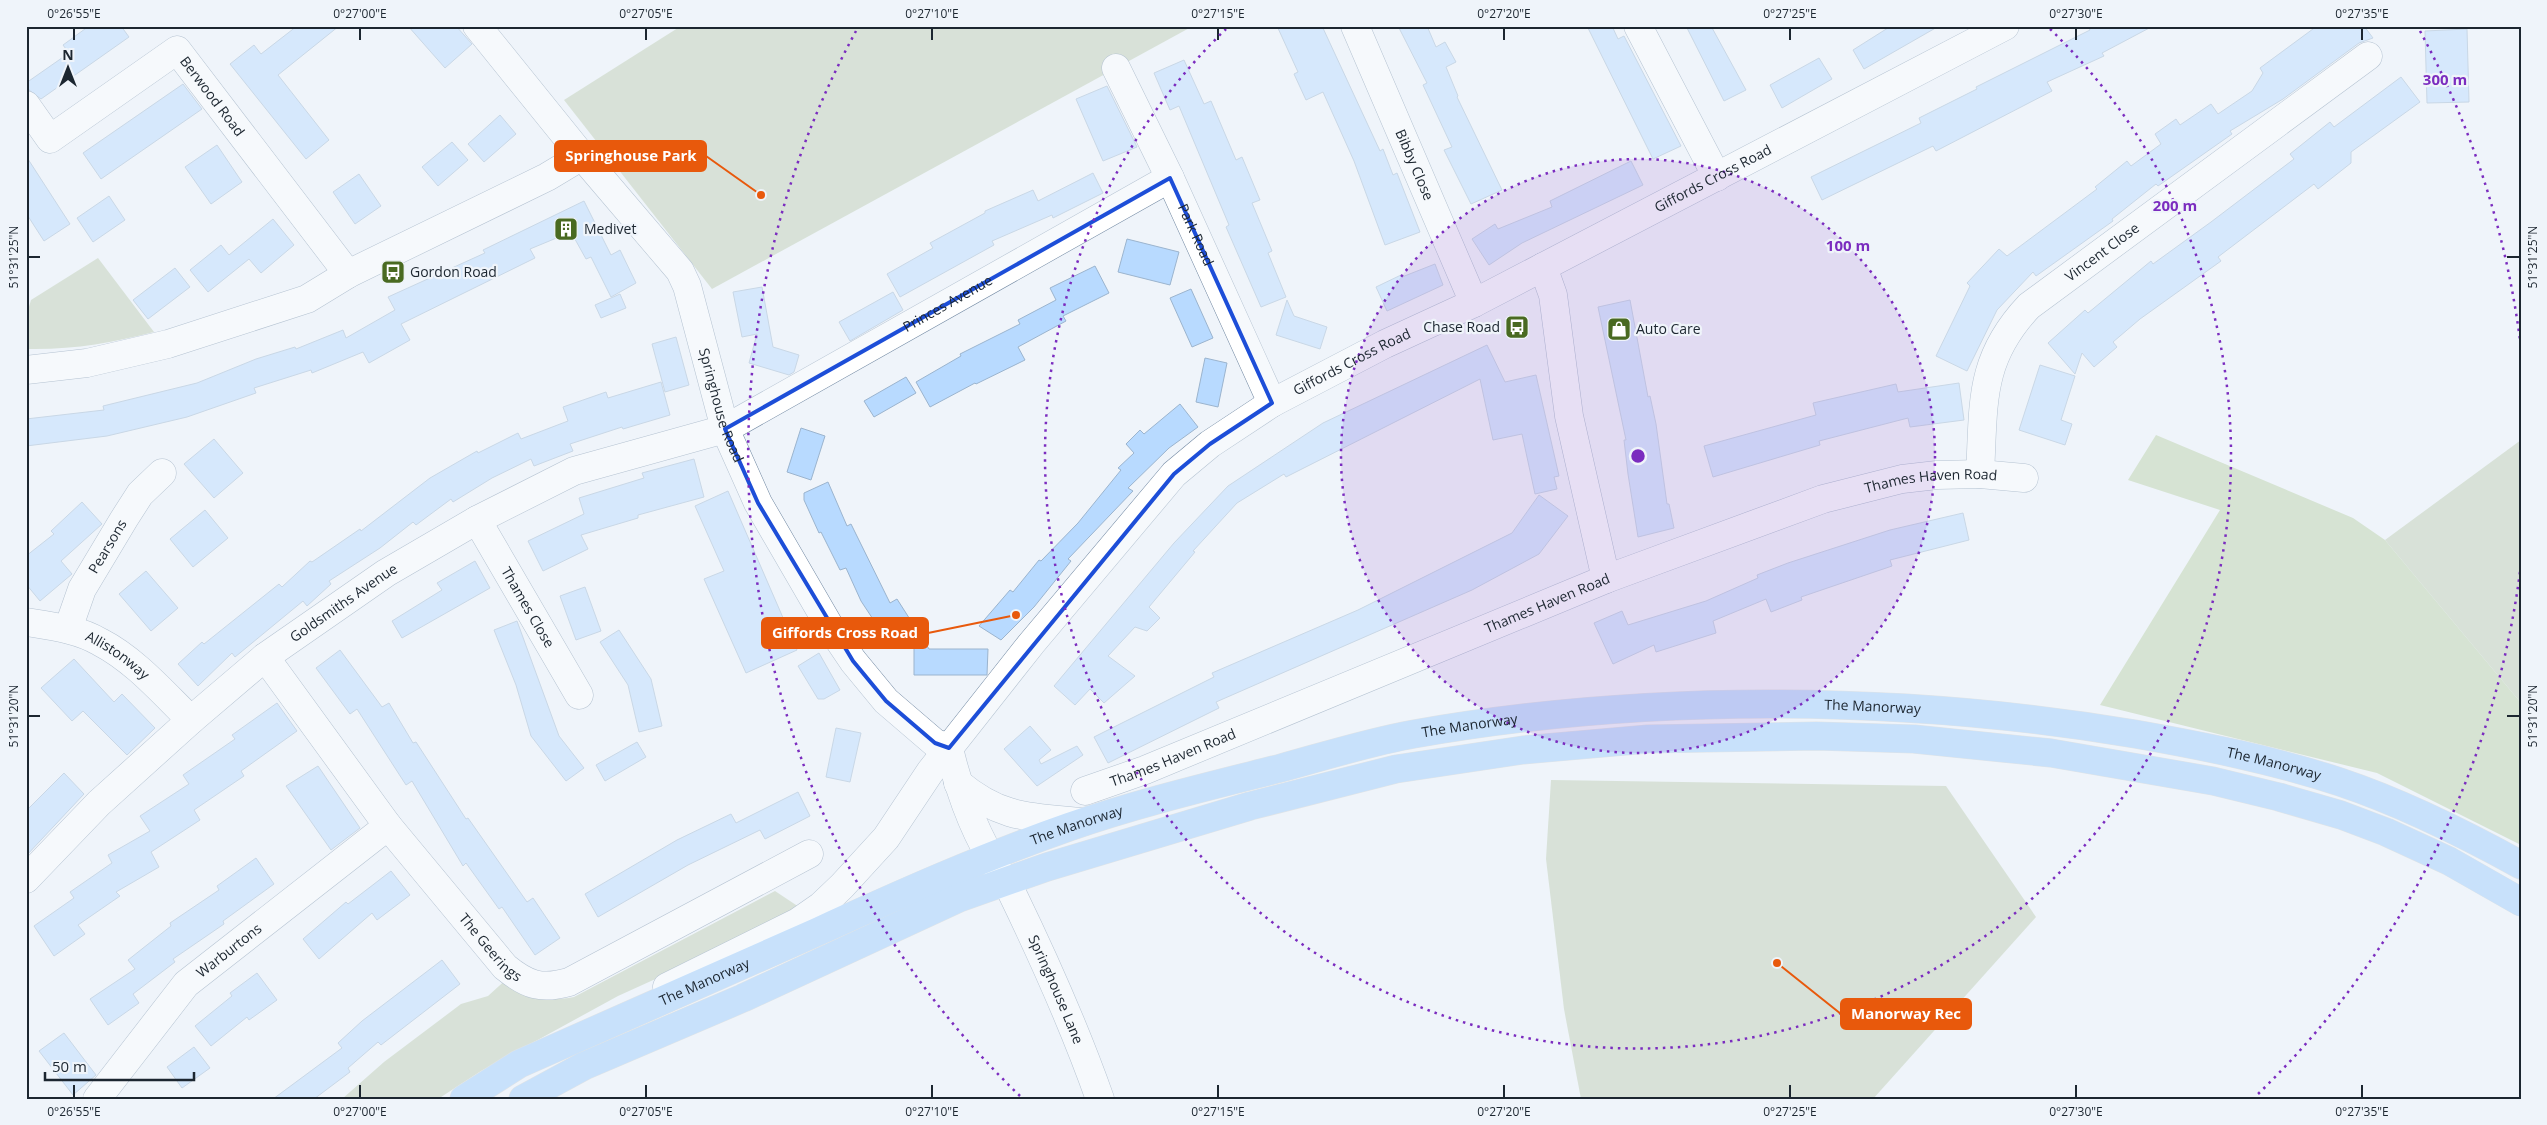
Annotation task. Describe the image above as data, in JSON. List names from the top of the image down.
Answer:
{
  "streets": {
    "main road": ["The Manorway"],
    "street": [
      "Berwood Road",
      "Bibby Close",
      "Giffords Cross Road",
      "Park Road",
      "Vincent Close",
      "Princes Avenue",
      "Springhouse Road",
      "Thames Haven Road",
      "Pearsons",
      "Goldsmiths Avenue",
      "Thames Close",
      "Allistonway",
      "The Geerings",
      "Warburtons",
      "Springhouse Lane"
    ]
  },
  "crossings": [
    ["Bibby Close", "Giffords Cross Road"],
    ["Giffords Cross Road", "Park Road"],
    ["Giffords Cross Road", "Springhouse Road"],
    ["Giffords Cross Road", "The Manorway"],
    ["Park Road", "Princes Avenue"],
    ["Vincent Close", "Thames Haven Road"],
    ["Princes Avenue", "Springhouse Road"],
    ["Princes Avenue", "Goldsmiths Avenue"],
    ["Springhouse Road", "Goldsmiths Avenue"],
    ["Pearsons", "Allistonway"],
    ["Goldsmiths Avenue", "Thames Close"],
    ["Goldsmiths Avenue", "Allistonway"],
    ["Goldsmiths Avenue", "The Geerings"],
    ["The Manorway", "Springhouse Lane"],
    ["The Geerings", "Warburtons"]
  ],
  "places": {
    "other": ["Springhouse Park", "Giffords Cross Road", "Manorway Rec"],
    "building": ["Medivet"],
    "bus stop": ["Gordon Road", "Chase Road"],
    "shop": ["Auto Care"]
  },
  "scale_bar": "50 m",
  "north": "top",
  "coordinates": [
    "0°26'55\"E",
    "0°27'00\"E",
    "0°27'05\"E",
    "0°27'10\"E",
    "0°27'15\"E",
    "0°27'20\"E",
    "0°27'25\"E",
    "0°27'30\"E",
    "0°27'35\"E",
    "51°31'25\"N",
    "51°31'20\"N"
  ],
  "rings": ["300 m", "200 m", "100 m"]
}
